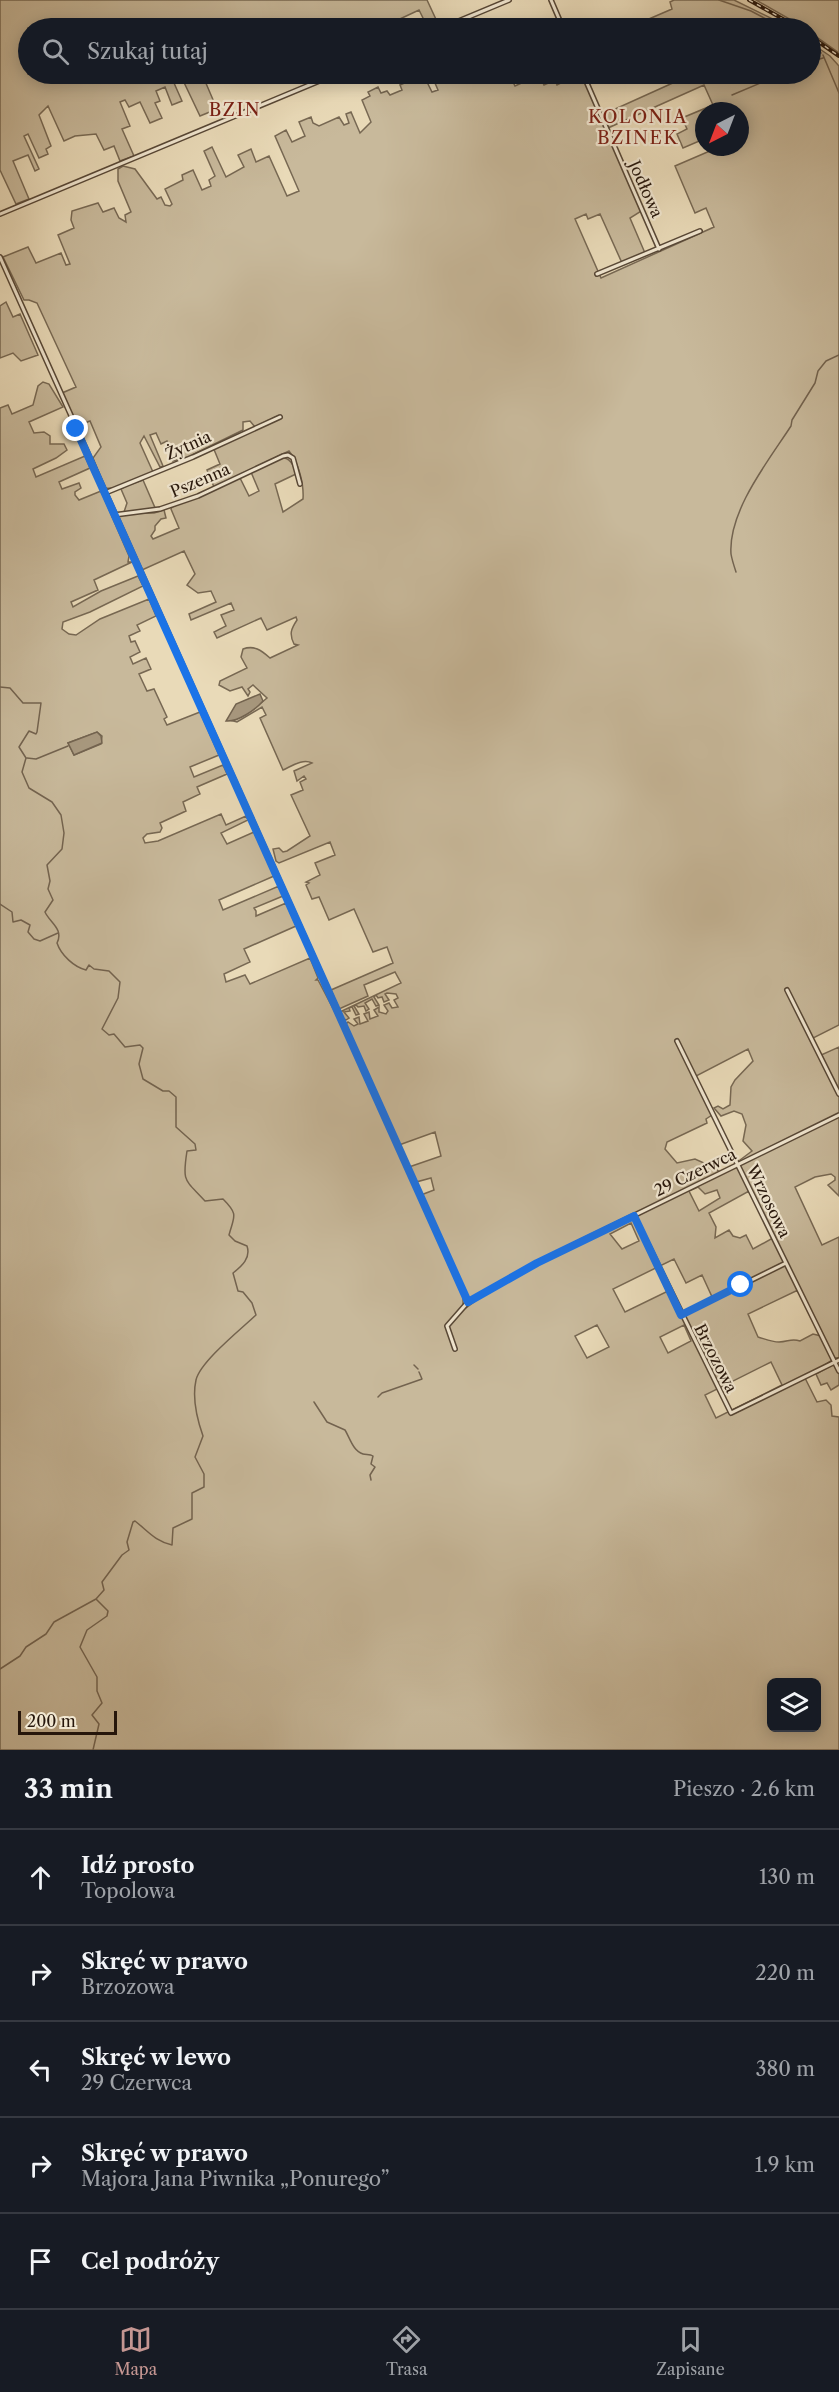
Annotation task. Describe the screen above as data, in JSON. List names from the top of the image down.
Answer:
{
  "streets": {
    "street": [
      "Jodłowa",
      "Żytnia",
      "Pszenna",
      "29 Czerwca",
      "Wrzosowa",
      "Brzozowa"
    ]
  },
  "crossings": [
    ["29 Czerwca", "Wrzosowa"],
    ["29 Czerwca", "Brzozowa"],
    ["Wrzosowa", "Brzozowa"]
  ],
  "districts": ["BZIN", "KOLONIA BZINEK"],
  "scale_bar": "200 m",
  "north": "bottom left",
  "page": {
    "search": "Szukaj tutaj",
    "scale": "200 m",
    "heading": ["33 min", "Pieszo · 2.6 km"],
    "list": [
      ["Idź prosto", "Topolowa", "130 m"],
      ["Skręć w prawo", "Brzozowa", "220 m"],
      ["Skręć w lewo", "29 Czerwca", "380 m"],
      ["Skręć w prawo", "Majora Jana Piwnika „Ponurego”", "1.9 km"],
      "Cel podróży"
    ],
    "nav": ["Mapa", "Trasa", "Zapisane"]
  }
}
